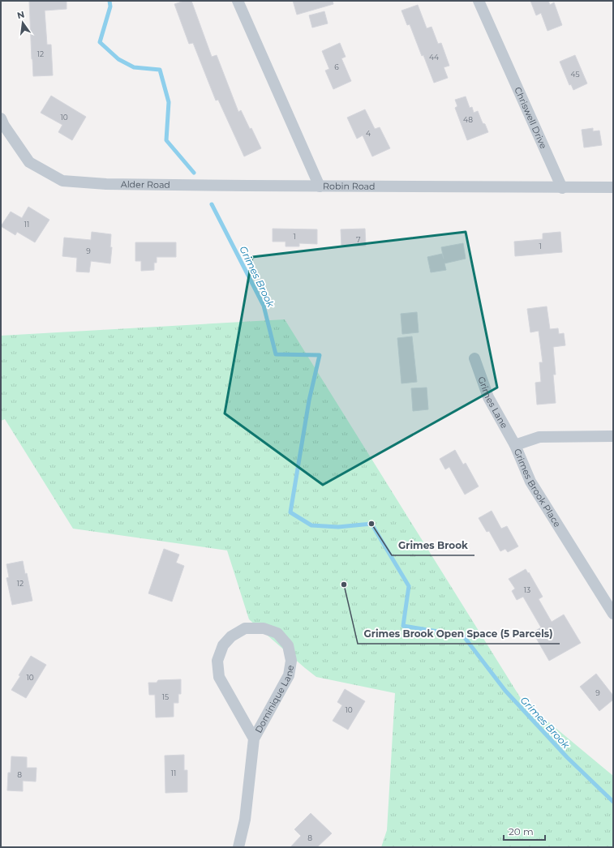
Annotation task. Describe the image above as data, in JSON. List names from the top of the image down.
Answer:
{
  "streets": {
    "street": [
      "Chriswell Drive",
      "Alder Road",
      "Robin Road",
      "Grimes Lane",
      "Grimes Brook Place",
      "Dominique Lane"
    ]
  },
  "crossings": [
    ["Chriswell Drive", "Robin Road"],
    ["Alder Road", "Robin Road"],
    ["Grimes Lane", "Grimes Brook Place"]
  ],
  "water": ["Grimes Brook"],
  "places": ["Grimes Brook", "Grimes Brook Open Space (5 Parcels)"],
  "house_numbers": [
    "12",
    "44",
    "6",
    "45",
    "10",
    "48",
    "4",
    "11",
    "1",
    "7",
    "1",
    "9",
    "12",
    "13",
    "10",
    "9",
    "15",
    "10",
    "11",
    "8",
    "8"
  ],
  "scale_bar": "20 m",
  "north": "top"
}
